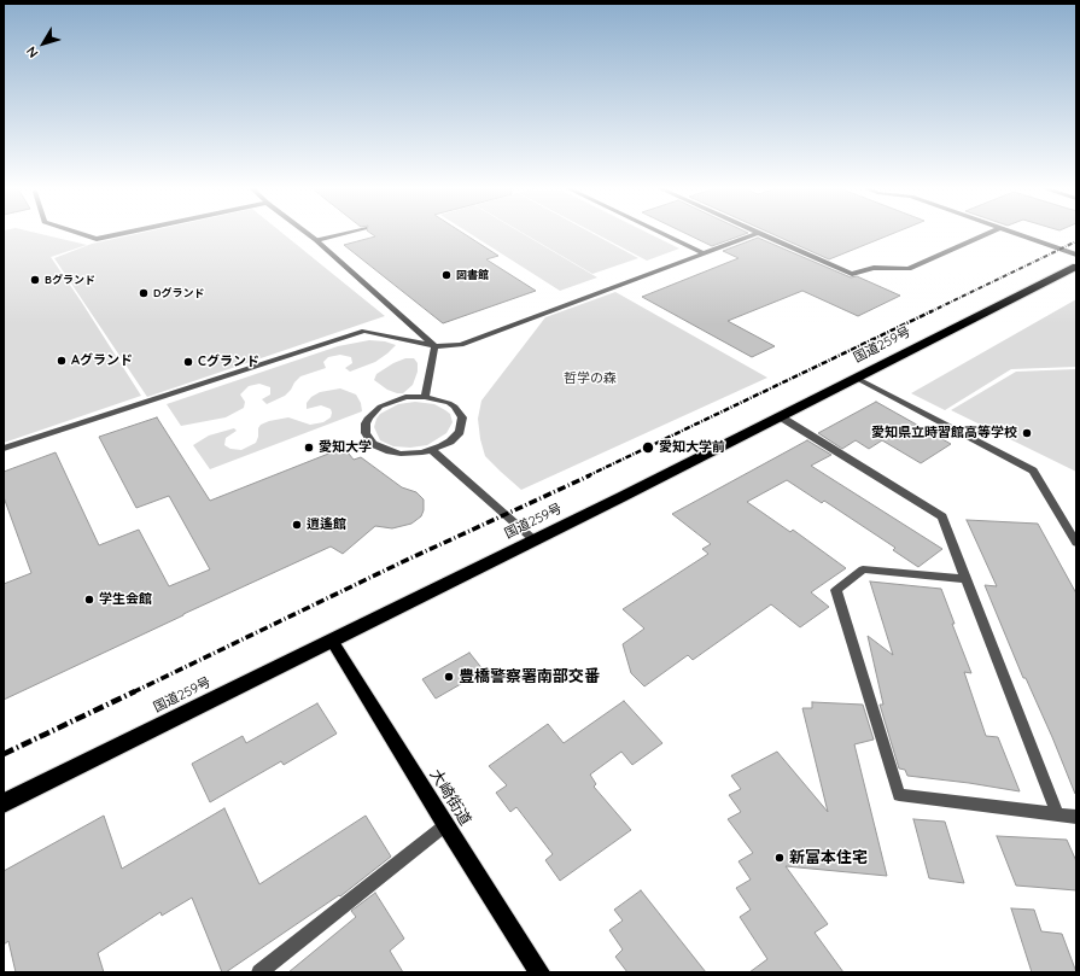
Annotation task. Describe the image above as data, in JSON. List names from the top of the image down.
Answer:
{
  "streets": {
    "highway": ["国道259号"],
    "main road": ["大崎街道"]
  },
  "crossings": [
    ["国道259号", "大崎街道"]
  ],
  "parks": ["哲学の森"],
  "places": [
    "図書館",
    "Bグランド",
    "Dグランド",
    "Aグランド",
    "Cグランド",
    "愛知県立時習館高等学校",
    "愛知大学",
    "愛知大学前",
    "逍遙館",
    "学生会館",
    "豊橋警察署南部交番",
    "新富本住宅"
  ],
  "north": "bottom left"
}
